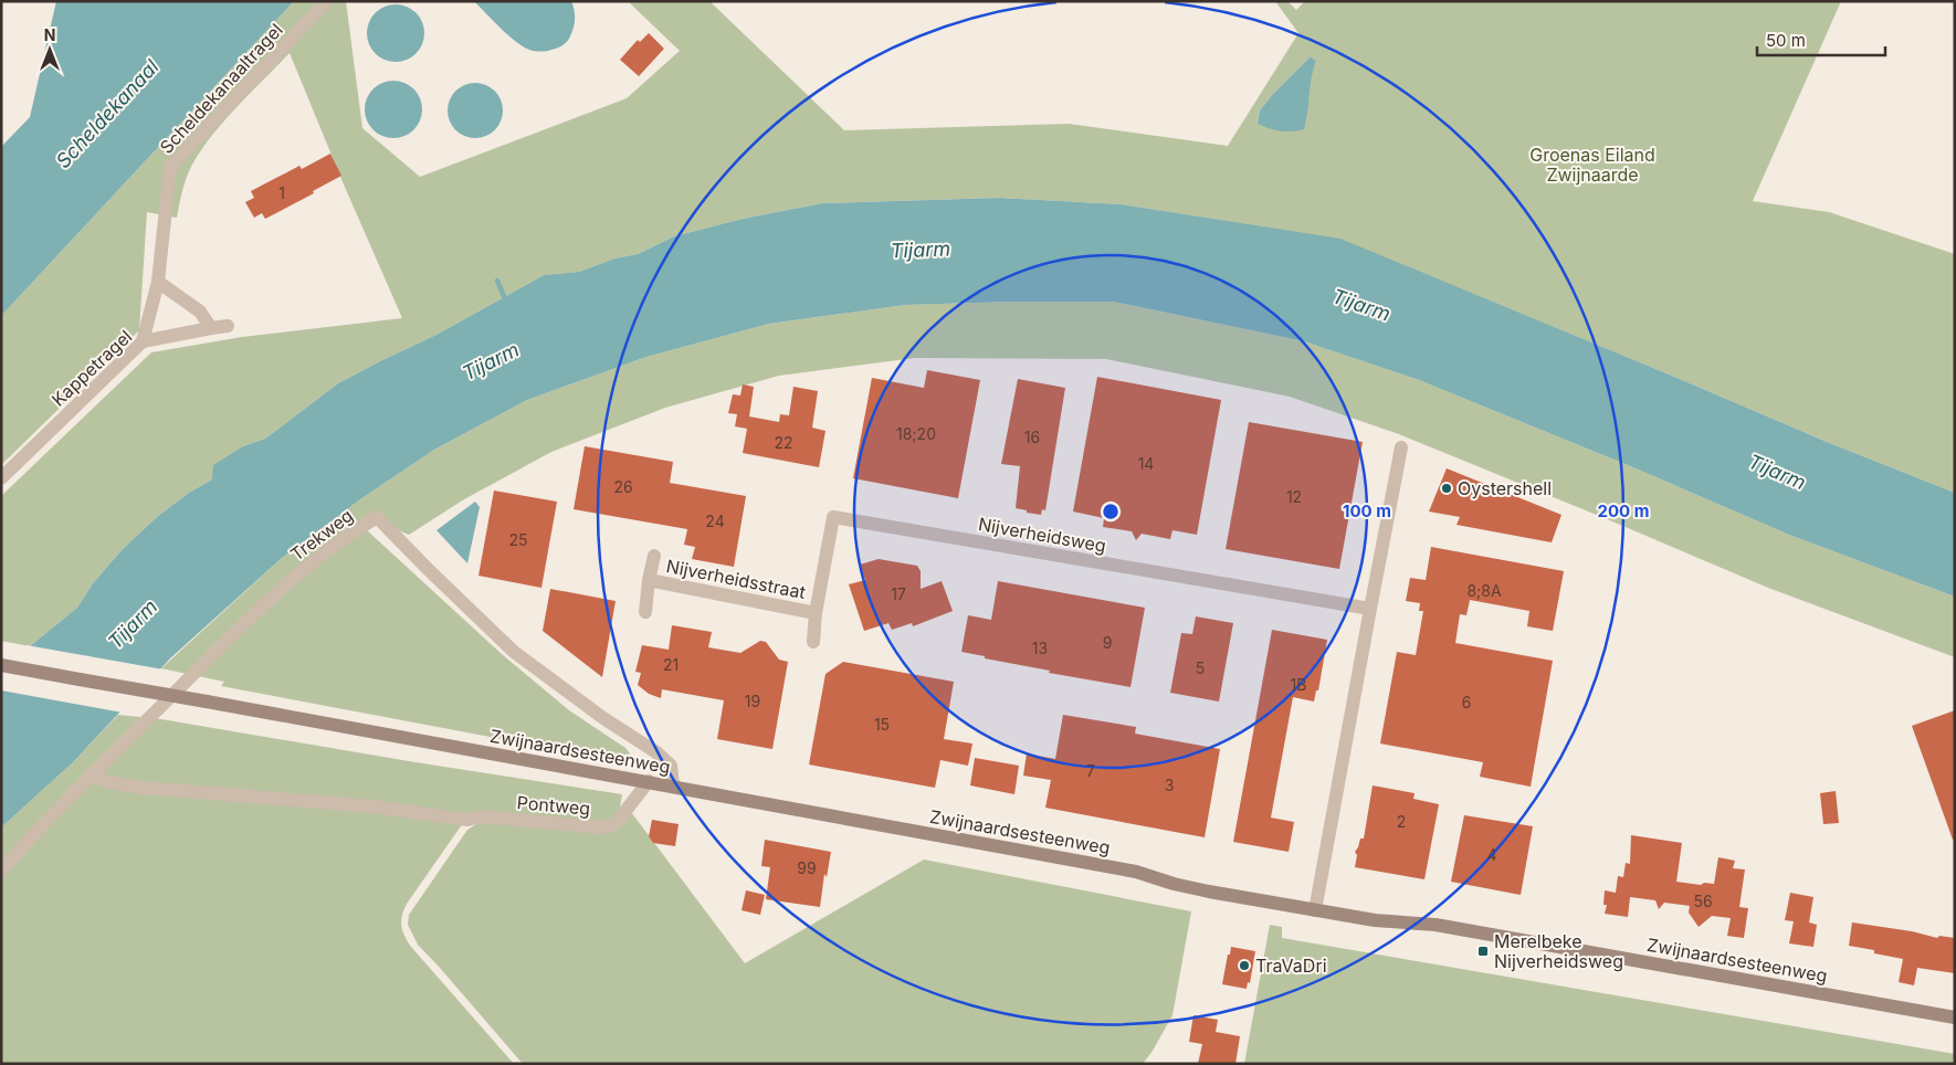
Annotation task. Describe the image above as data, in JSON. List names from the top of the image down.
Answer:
{
  "streets": {
    "main road": ["Zwijnaardsesteenweg"],
    "street": [
      "Scheldekanaaltragel",
      "Kappetragel",
      "Trekweg",
      "Nijverheidsweg",
      "Nijverheidsstraat",
      "Pontweg"
    ]
  },
  "crossings": [
    ["Scheldekanaaltragel", "Kappetragel"],
    ["Trekweg", "Zwijnaardsesteenweg"],
    ["Trekweg", "Pontweg"],
    ["Nijverheidsweg", "Nijverheidsstraat"],
    ["Zwijnaardsesteenweg", "Pontweg"]
  ],
  "water": ["Scheldekanaal", "Tijarm"],
  "parks": ["Groenas Eiland Zwijnaarde"],
  "places": {
    "other": ["Oystershell", "TraVaDri"],
    "transit": ["Merelbeke Nijverheidsweg"]
  },
  "house_numbers": [
    "1",
    "18;20",
    "16",
    "22",
    "14",
    "26",
    "12",
    "24",
    "25",
    "8;8A",
    "17",
    "9",
    "13",
    "21",
    "5",
    "1B",
    "19",
    "6",
    "15",
    "7",
    "3",
    "2",
    "4",
    "99",
    "56"
  ],
  "scale_bar": "50 m",
  "north": "top",
  "rings": ["100 m", "200 m"]
}
